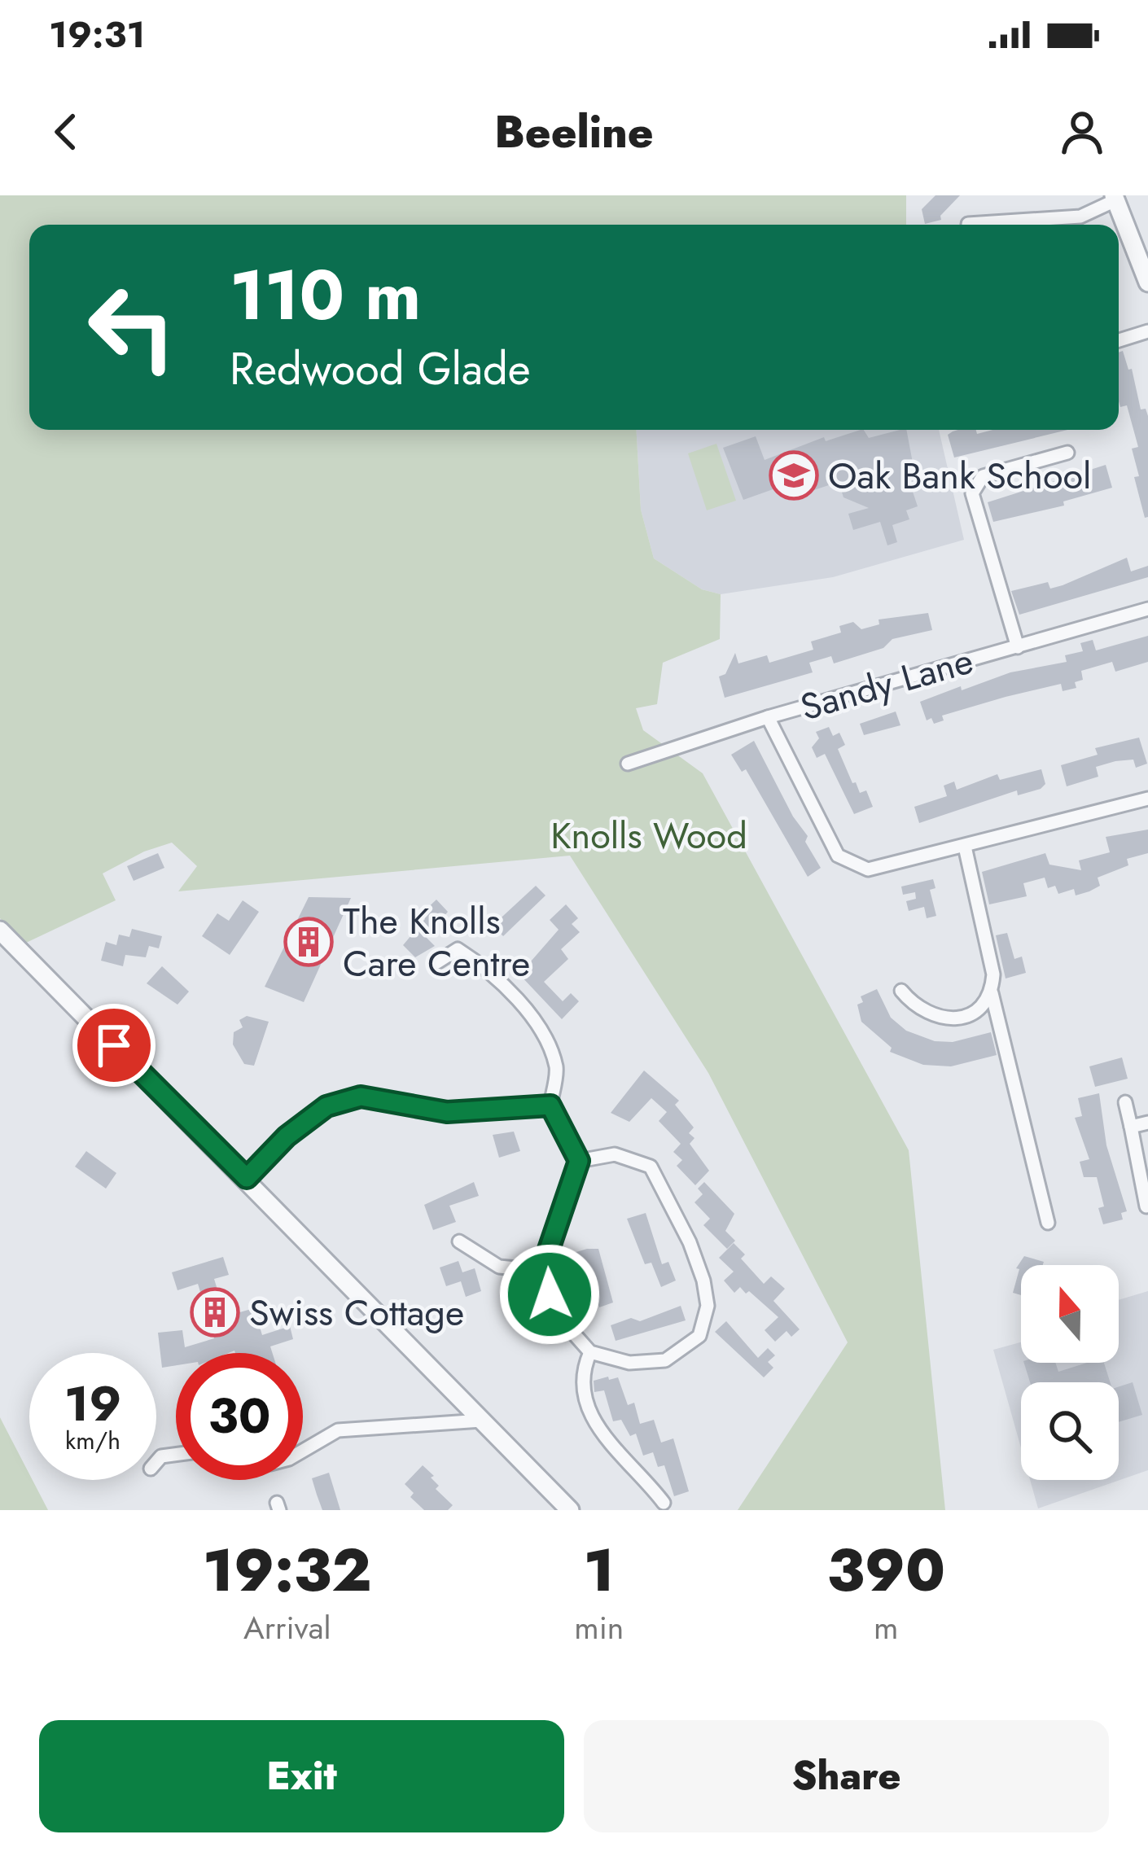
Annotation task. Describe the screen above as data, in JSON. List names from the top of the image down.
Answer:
{
  "streets": {
    "street": ["Sandy Lane"]
  },
  "parks": ["Knolls Wood"],
  "places": {
    "school or university": ["Oak Bank School"],
    "building": ["The Knolls Care Centre", "Swiss Cottage"]
  },
  "north": "top",
  "page": {
    "status": "19:31",
    "header": "Beeline",
    "turn": ["110 m", "Redwood Glade"],
    "speed": "19 km/h",
    "limit": "30",
    "eta": [
      "19:32",
      "Arrival",
      "1",
      "min",
      "390",
      "m"
    ],
    "buttons": ["Exit", "Share"]
  }
}
